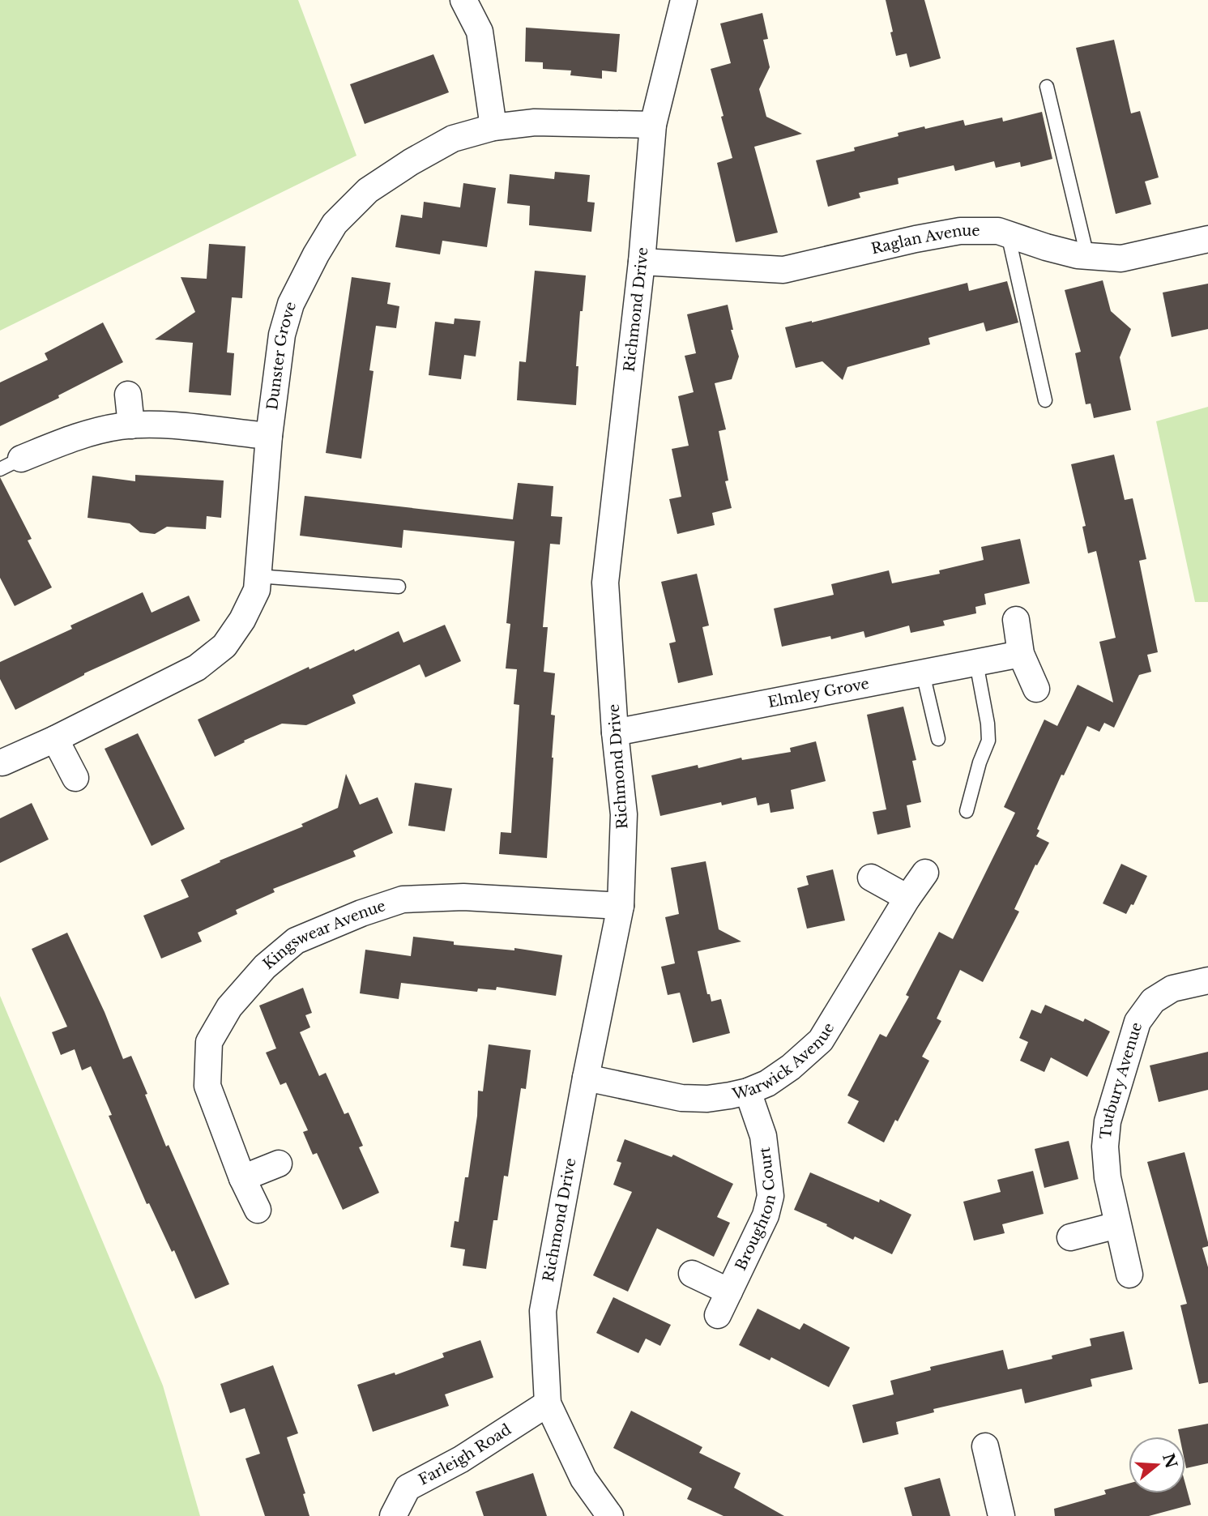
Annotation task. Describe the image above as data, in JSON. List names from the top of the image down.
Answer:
{
  "streets": {
    "street": [
      "Raglan Avenue",
      "Richmond Drive",
      "Dunster Grove",
      "Elmley Grove",
      "Kingswear Avenue",
      "Warwick Avenue",
      "Tutbury Avenue",
      "Broughton Court",
      "Farleigh Road"
    ]
  },
  "crossings": [
    ["Raglan Avenue", "Richmond Drive"],
    ["Richmond Drive", "Dunster Grove"],
    ["Richmond Drive", "Elmley Grove"],
    ["Richmond Drive", "Kingswear Avenue"],
    ["Richmond Drive", "Warwick Avenue"],
    ["Richmond Drive", "Farleigh Road"],
    ["Warwick Avenue", "Broughton Court"]
  ],
  "north": "right"
}
